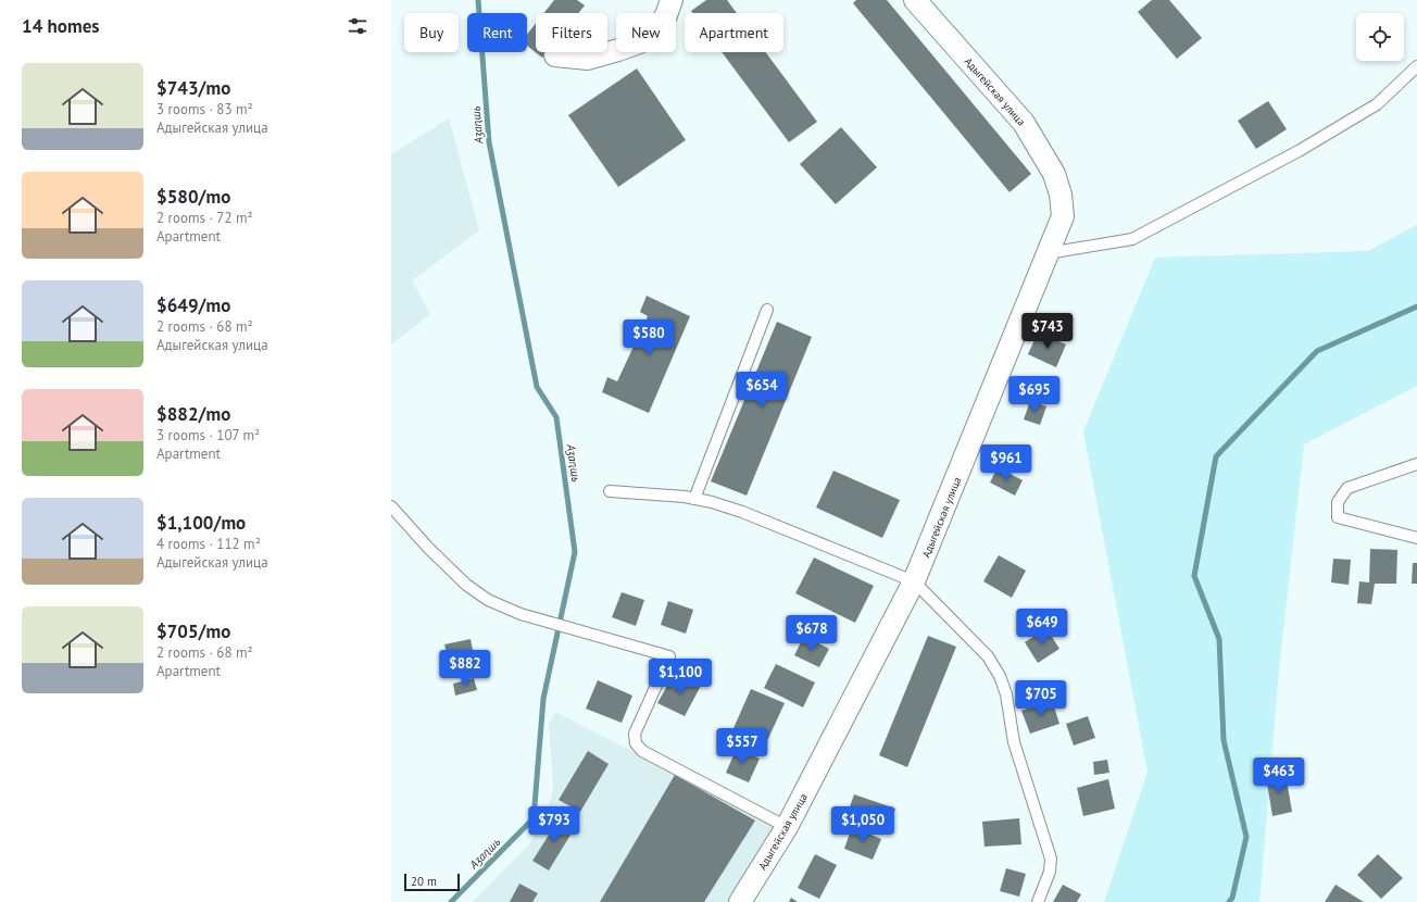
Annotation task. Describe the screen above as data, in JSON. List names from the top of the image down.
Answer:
{
  "streets": {
    "street": ["Адыгейская улица"]
  },
  "water": ["Аӡаԥшь"],
  "scale_bar": "20 m",
  "page": {
    "heading": "14 homes",
    "chip": [
      "Buy",
      "Rent",
      "Filters",
      "New",
      "Apartment"
    ],
    "list": [
      {
        "name": "$743/mo",
        "note": "3 rooms · 83 m² · Адыгейская улица"
      },
      {
        "name": "$580/mo",
        "note": "2 rooms · 72 m² · Apartment"
      },
      {
        "name": "$649/mo",
        "note": "2 rooms · 68 m² · Адыгейская улица"
      },
      {
        "name": "$882/mo",
        "note": "3 rooms · 107 m² · Apartment"
      },
      {
        "name": "$1,100/mo",
        "note": "4 rooms · 112 m² · Адыгейская улица"
      },
      {
        "name": "$705/mo",
        "note": "2 rooms · 68 m² · Apartment"
      }
    ],
    "price": [
      "$743",
      "$580",
      "$654",
      "$695",
      "$961",
      "$649",
      "$678",
      "$882",
      "$1,100",
      "$705",
      "$557",
      "$463",
      "$793",
      "$1,050"
    ],
    "scale": "20 m"
  }
}
